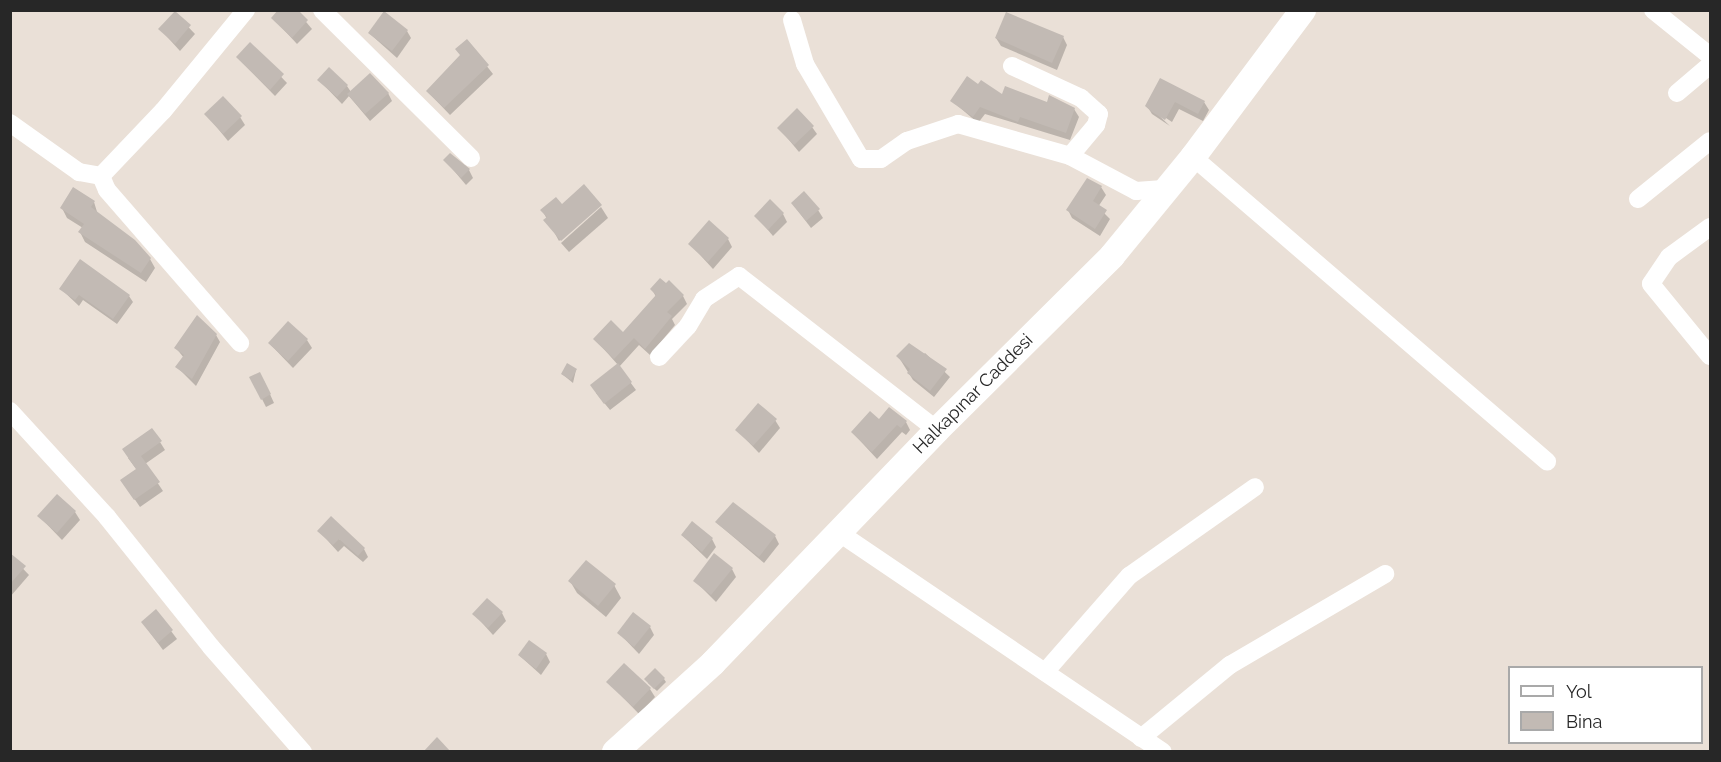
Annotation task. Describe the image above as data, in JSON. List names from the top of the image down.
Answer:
{
  "streets": {
    "main road": ["Halkapınar Caddesi"]
  },
  "legend": ["Yol", "Bina"]
}
